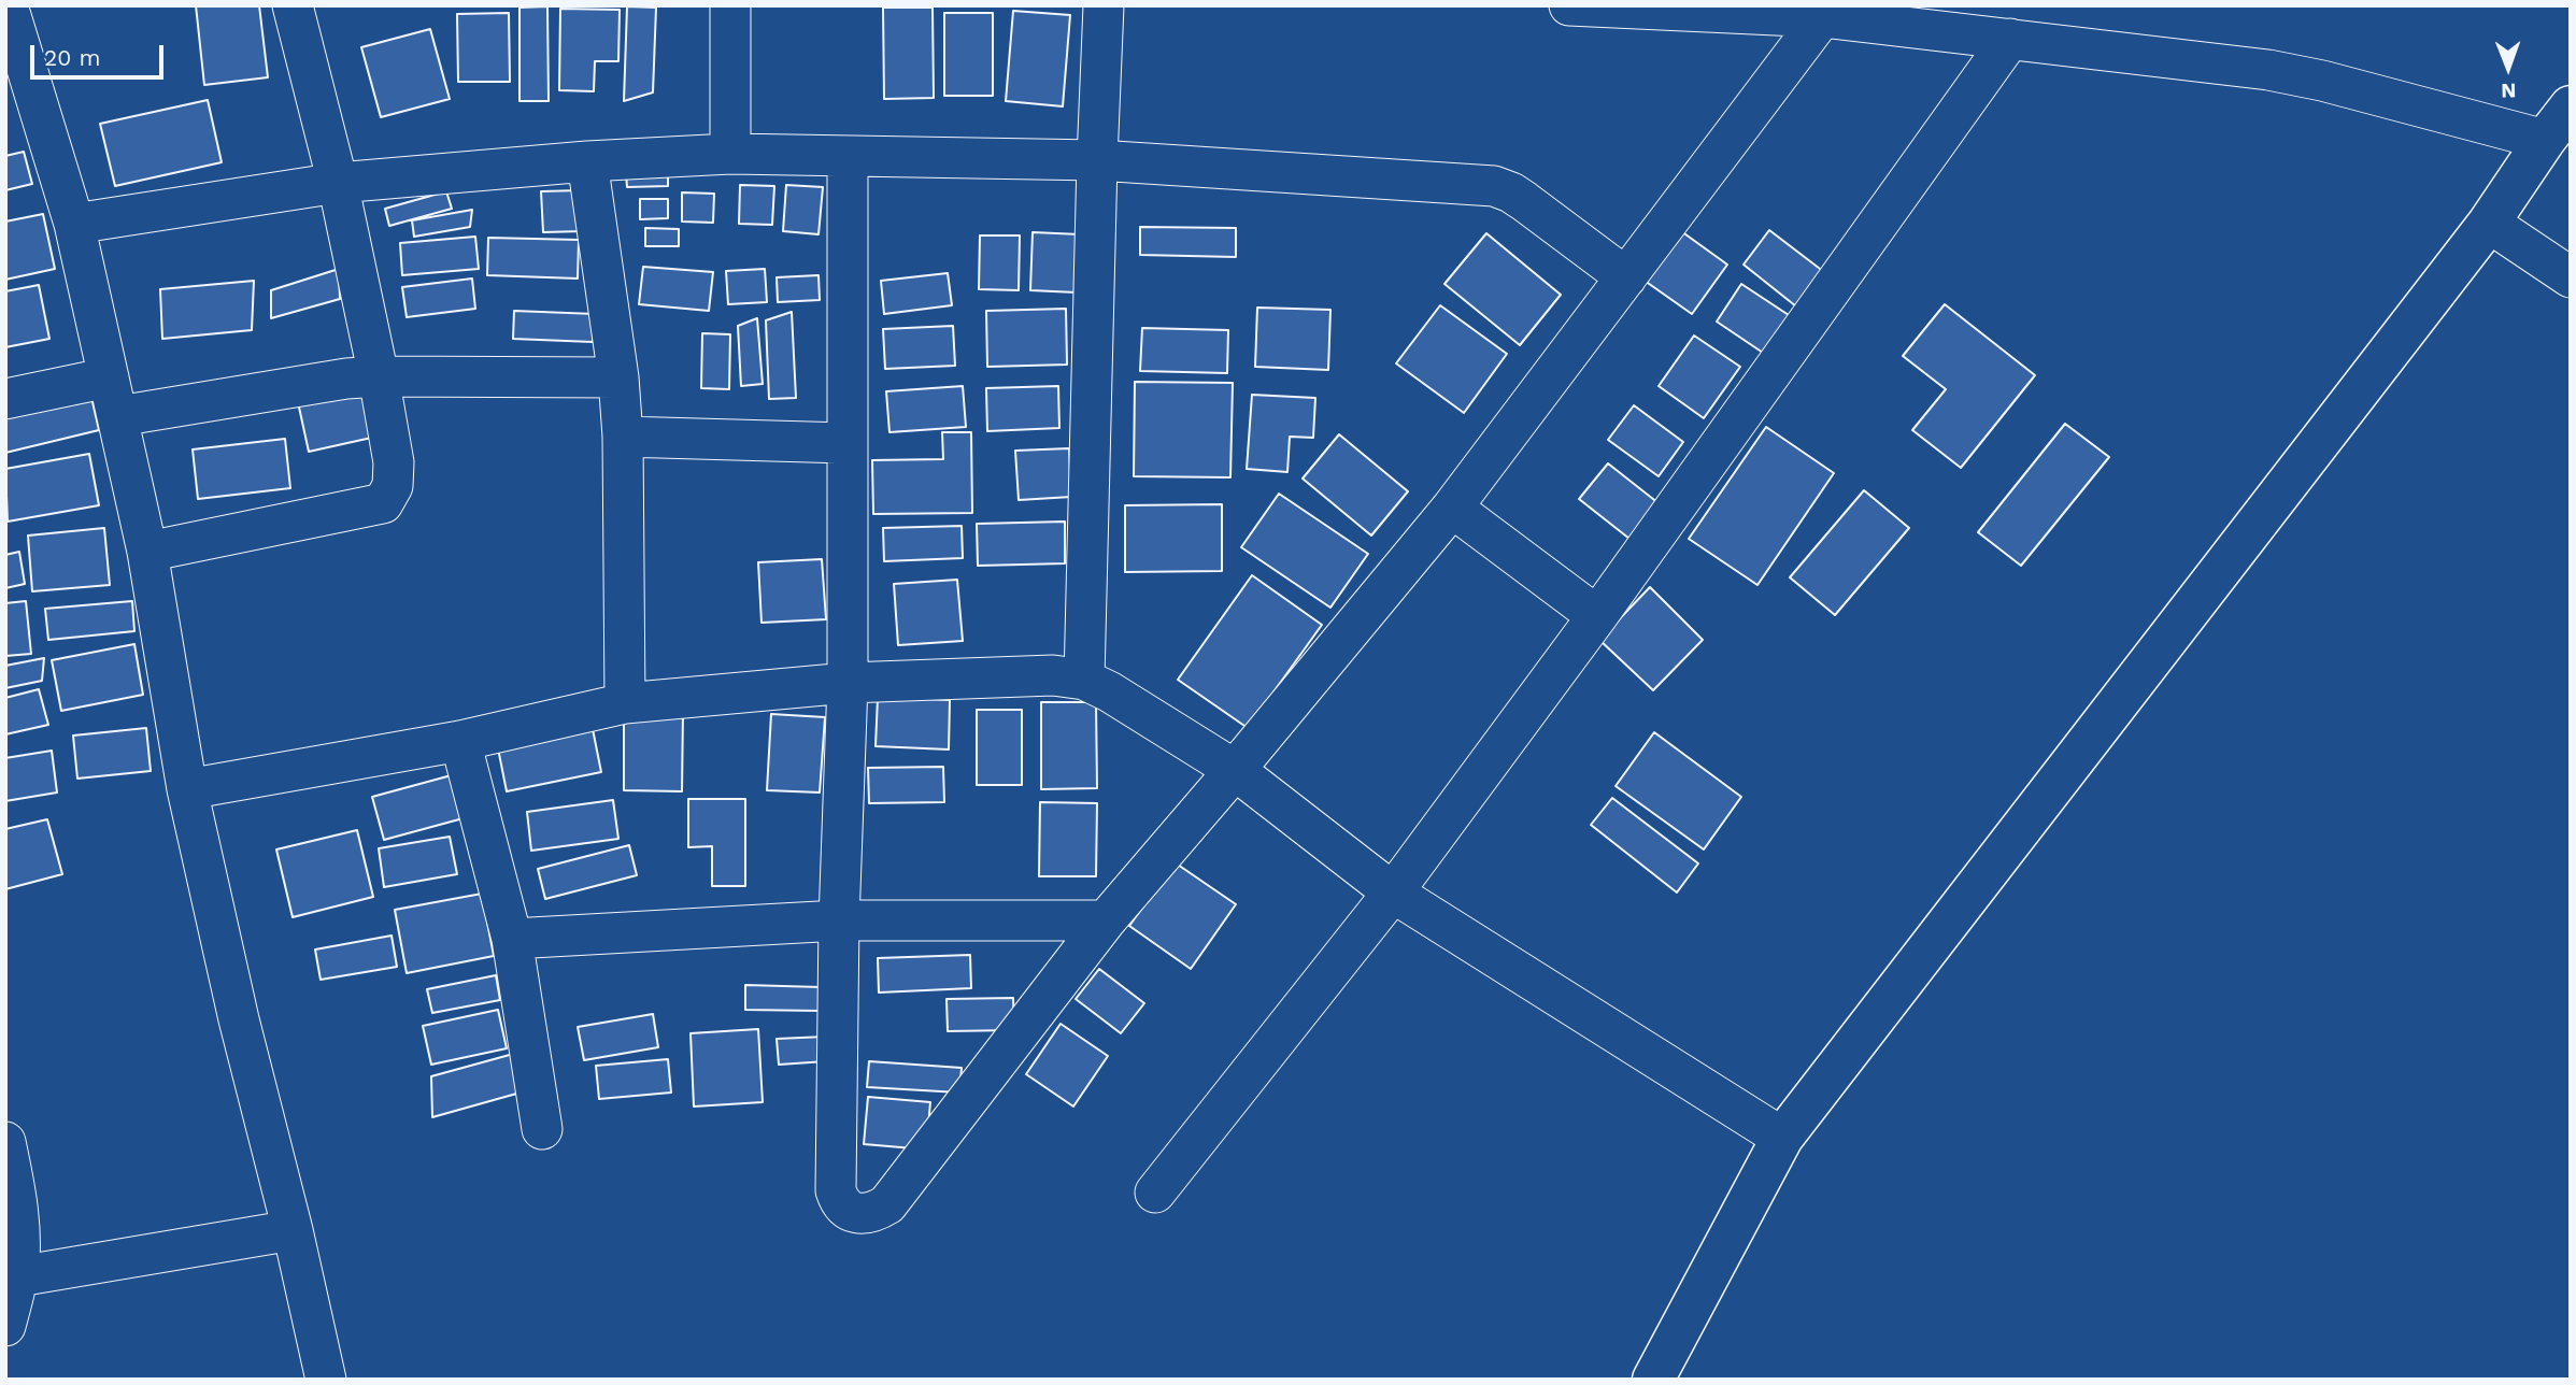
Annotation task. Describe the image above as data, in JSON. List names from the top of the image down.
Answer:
{
  "scale_bar": "20 m",
  "north": "bottom"
}
